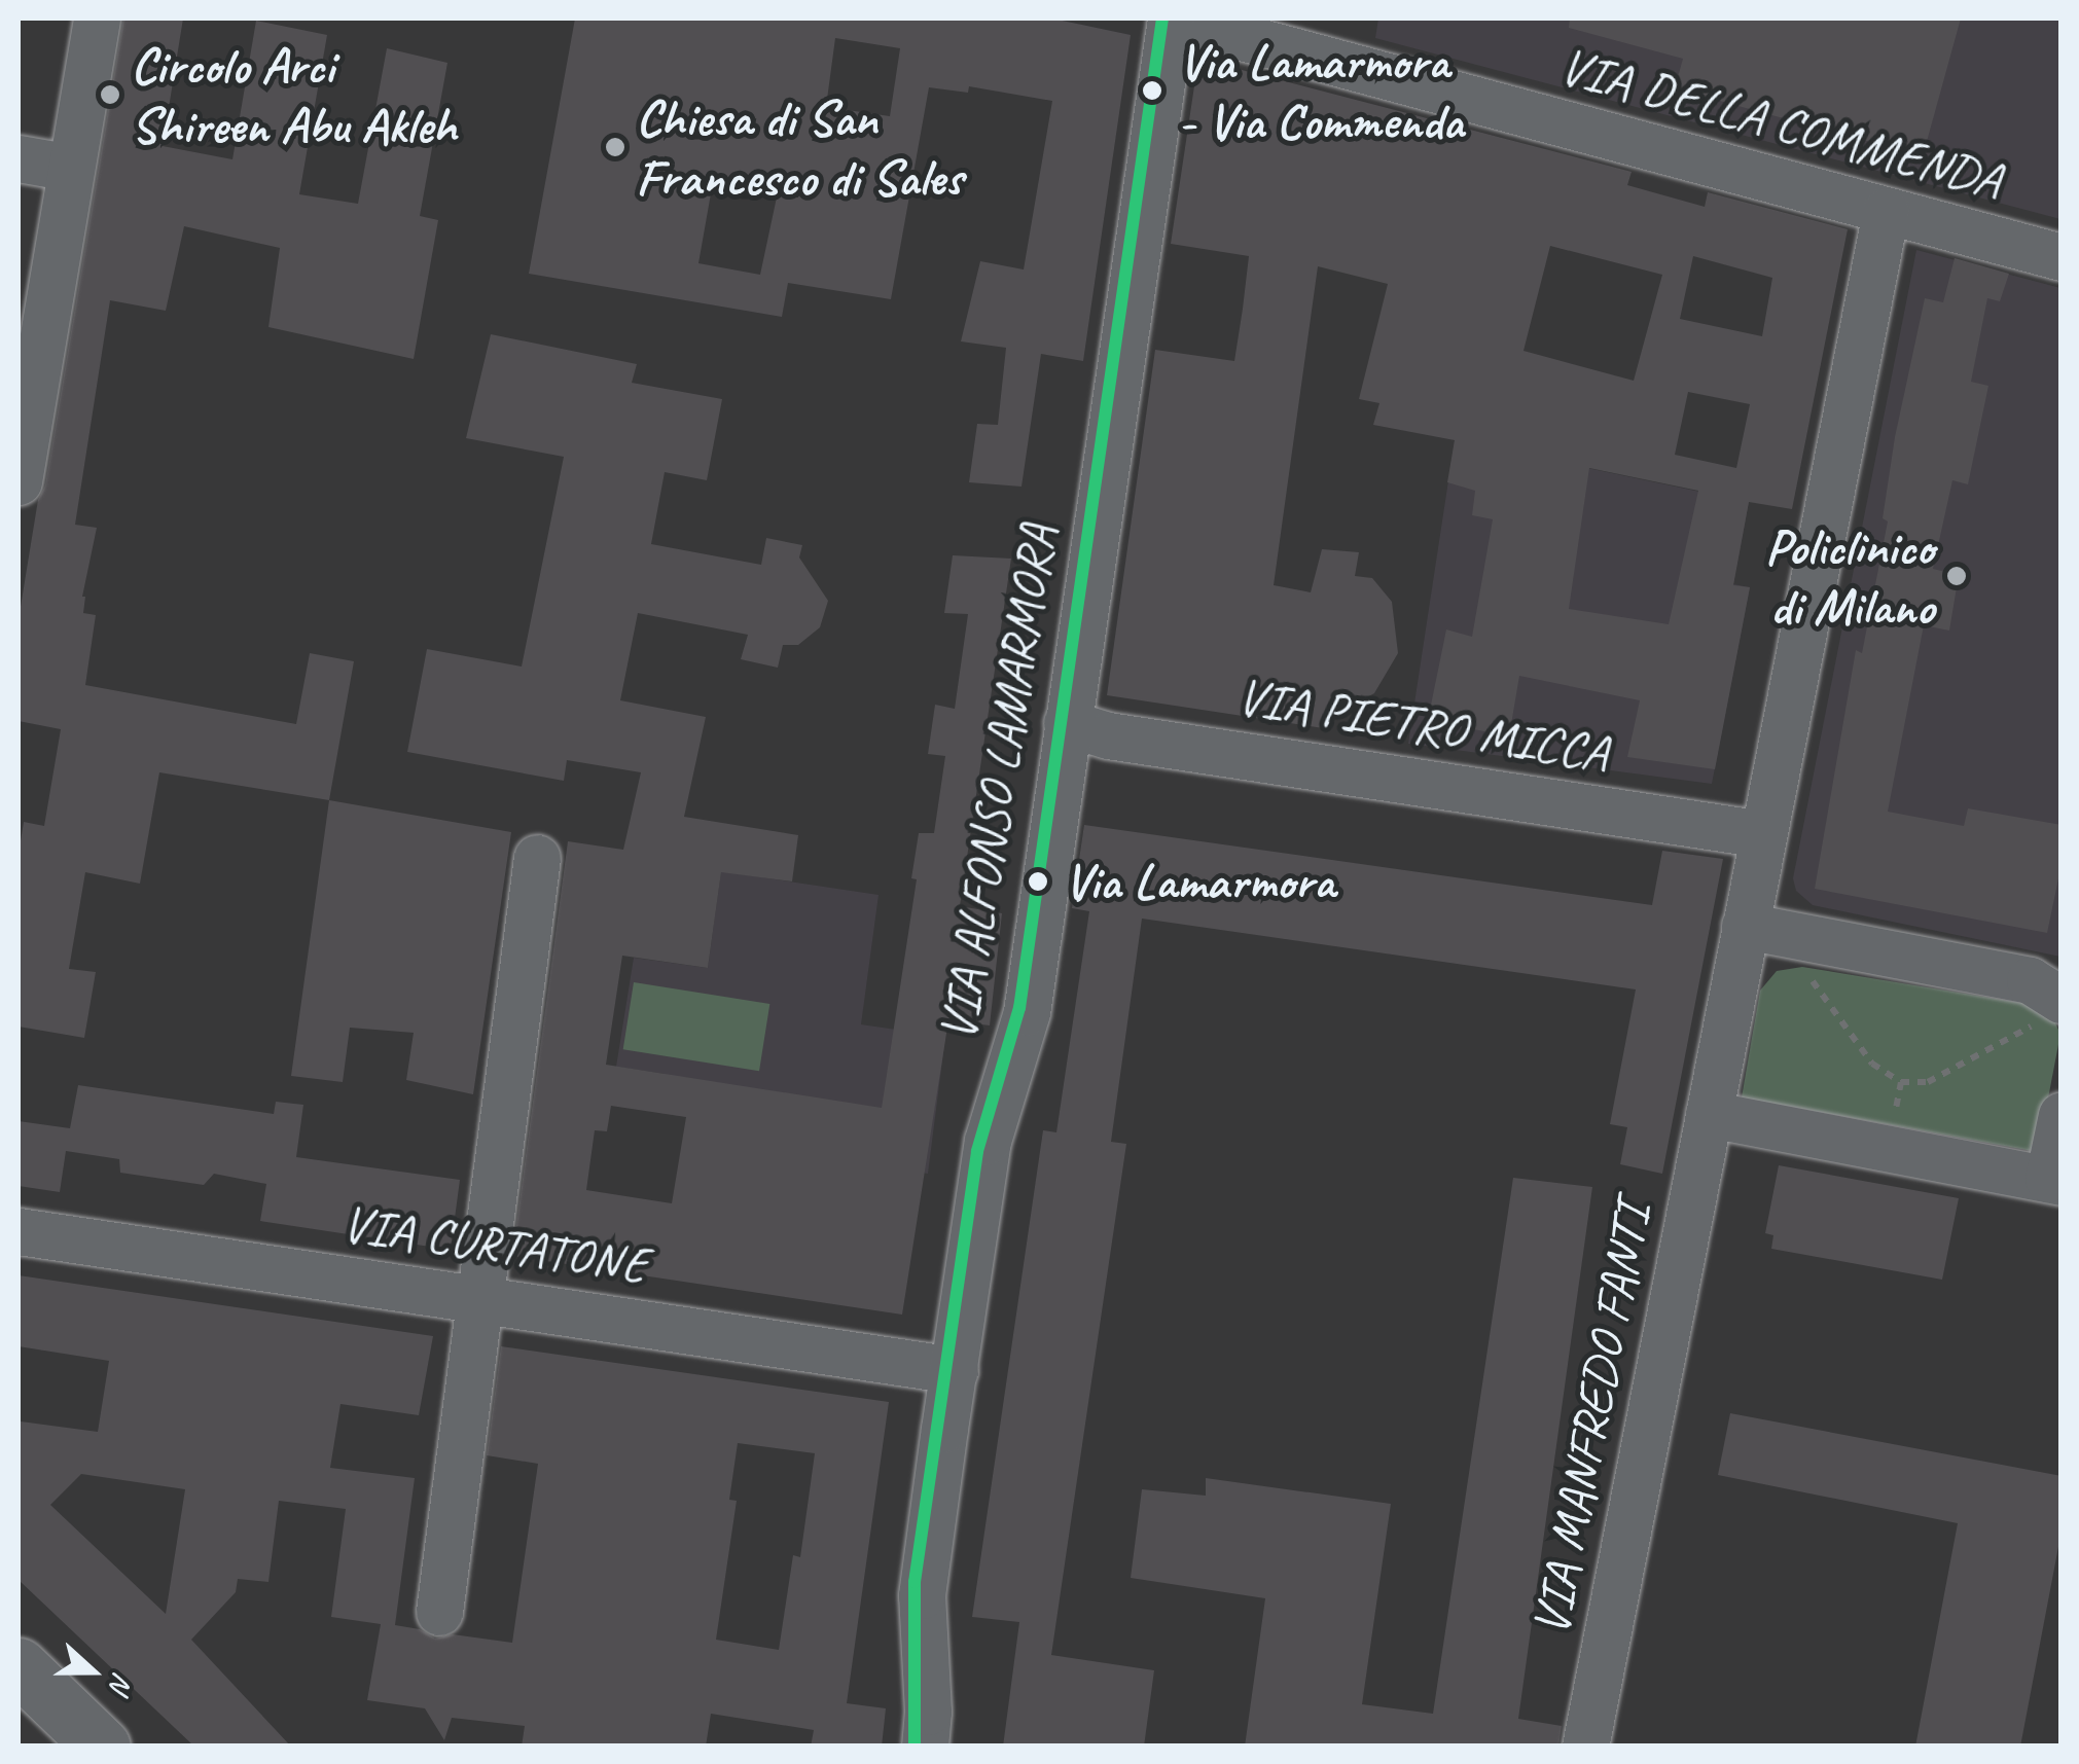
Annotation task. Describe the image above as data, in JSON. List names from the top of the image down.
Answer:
{
  "streets": {
    "street": [
      "VIA DELLA COMMENDA",
      "VIA PIETRO MICCA",
      "VIA ALFONSO LAMARMORA",
      "VIA CURTATONE",
      "VIA MANFREDO FANTI"
    ]
  },
  "crossings": [
    ["VIA DELLA COMMENDA", "VIA ALFONSO LAMARMORA"],
    ["VIA PIETRO MICCA", "VIA ALFONSO LAMARMORA"],
    ["VIA ALFONSO LAMARMORA", "VIA CURTATONE"]
  ],
  "places": [
    "Via Lamarmora - Via Commenda",
    "Circolo Arci Shireen Abu Akleh",
    "Chiesa di San Francesco di Sales",
    "Policlinico di Milano",
    "Via Lamarmora"
  ],
  "north": "right"
}
